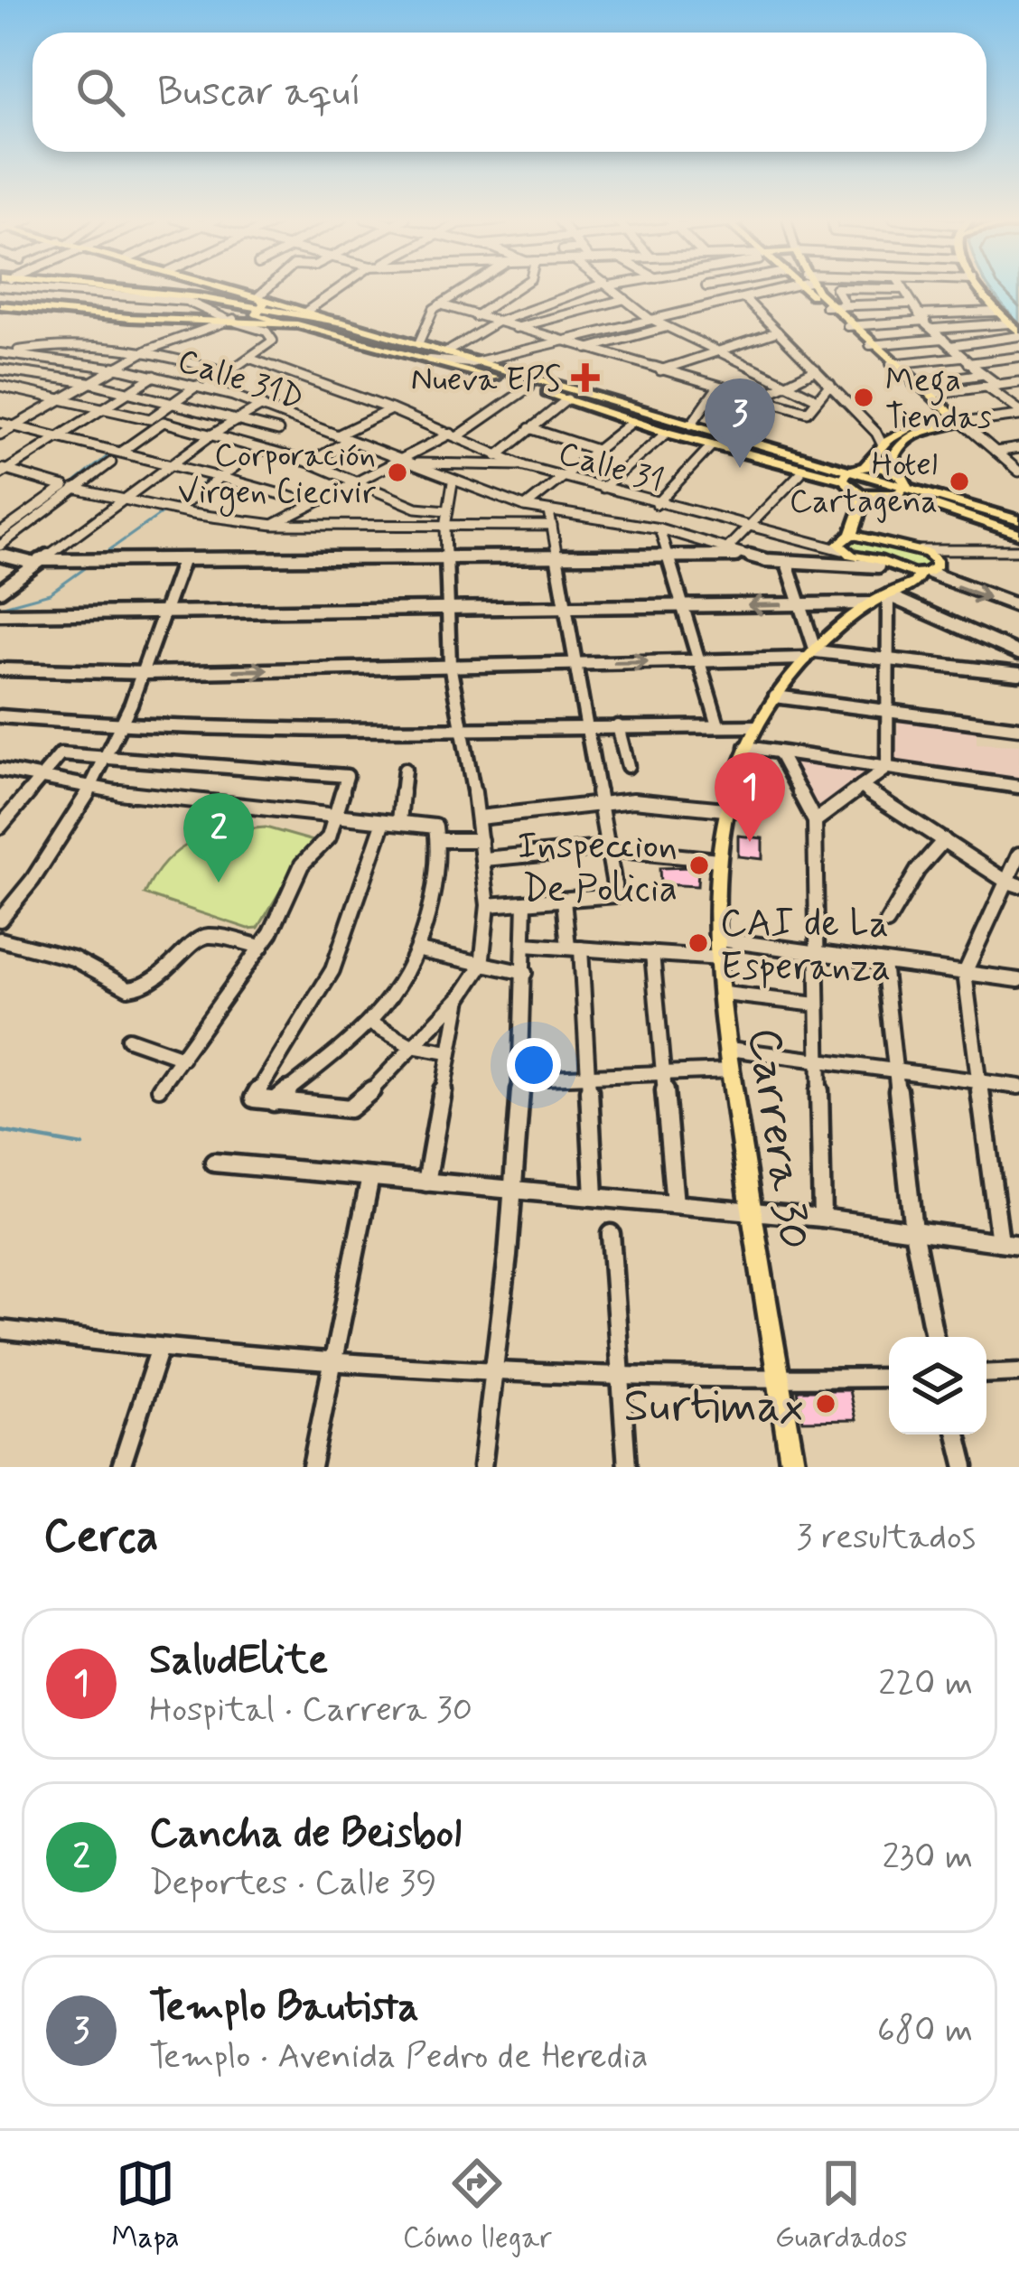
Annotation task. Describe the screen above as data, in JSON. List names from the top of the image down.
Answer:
{
  "streets": {
    "main road": ["Carrera 30"],
    "street": ["Calle 31D", "Calle 31"]
  },
  "crossings": [
    ["Calle 31D", "Calle 31"]
  ],
  "places": {
    "health": ["Nueva EPS"],
    "other": [
      "Mega Tiendas",
      "Corporación Virgen Ciecivir",
      "Hotel Cartagena",
      "Inspeccion De Policia",
      "CAI de La Esperanza",
      "Surtimax"
    ]
  },
  "page": {
    "search": "Buscar aquí",
    "pins": ["3", "1", "2"],
    "heading": ["Cerca", "3 resultados"],
    "list": [
      {
        "mark": "1",
        "name": "SaludElite",
        "note": "Hospital · Carrera 30",
        "value": "220 m"
      },
      {
        "mark": "2",
        "name": "Cancha de Beisbol",
        "note": "Deportes · Calle 39",
        "value": "230 m"
      },
      {
        "mark": "3",
        "name": "Templo Bautista",
        "note": "Templo · Avenida Pedro de Heredia",
        "value": "680 m"
      }
    ],
    "nav": ["Mapa", "Cómo llegar", "Guardados"]
  }
}
